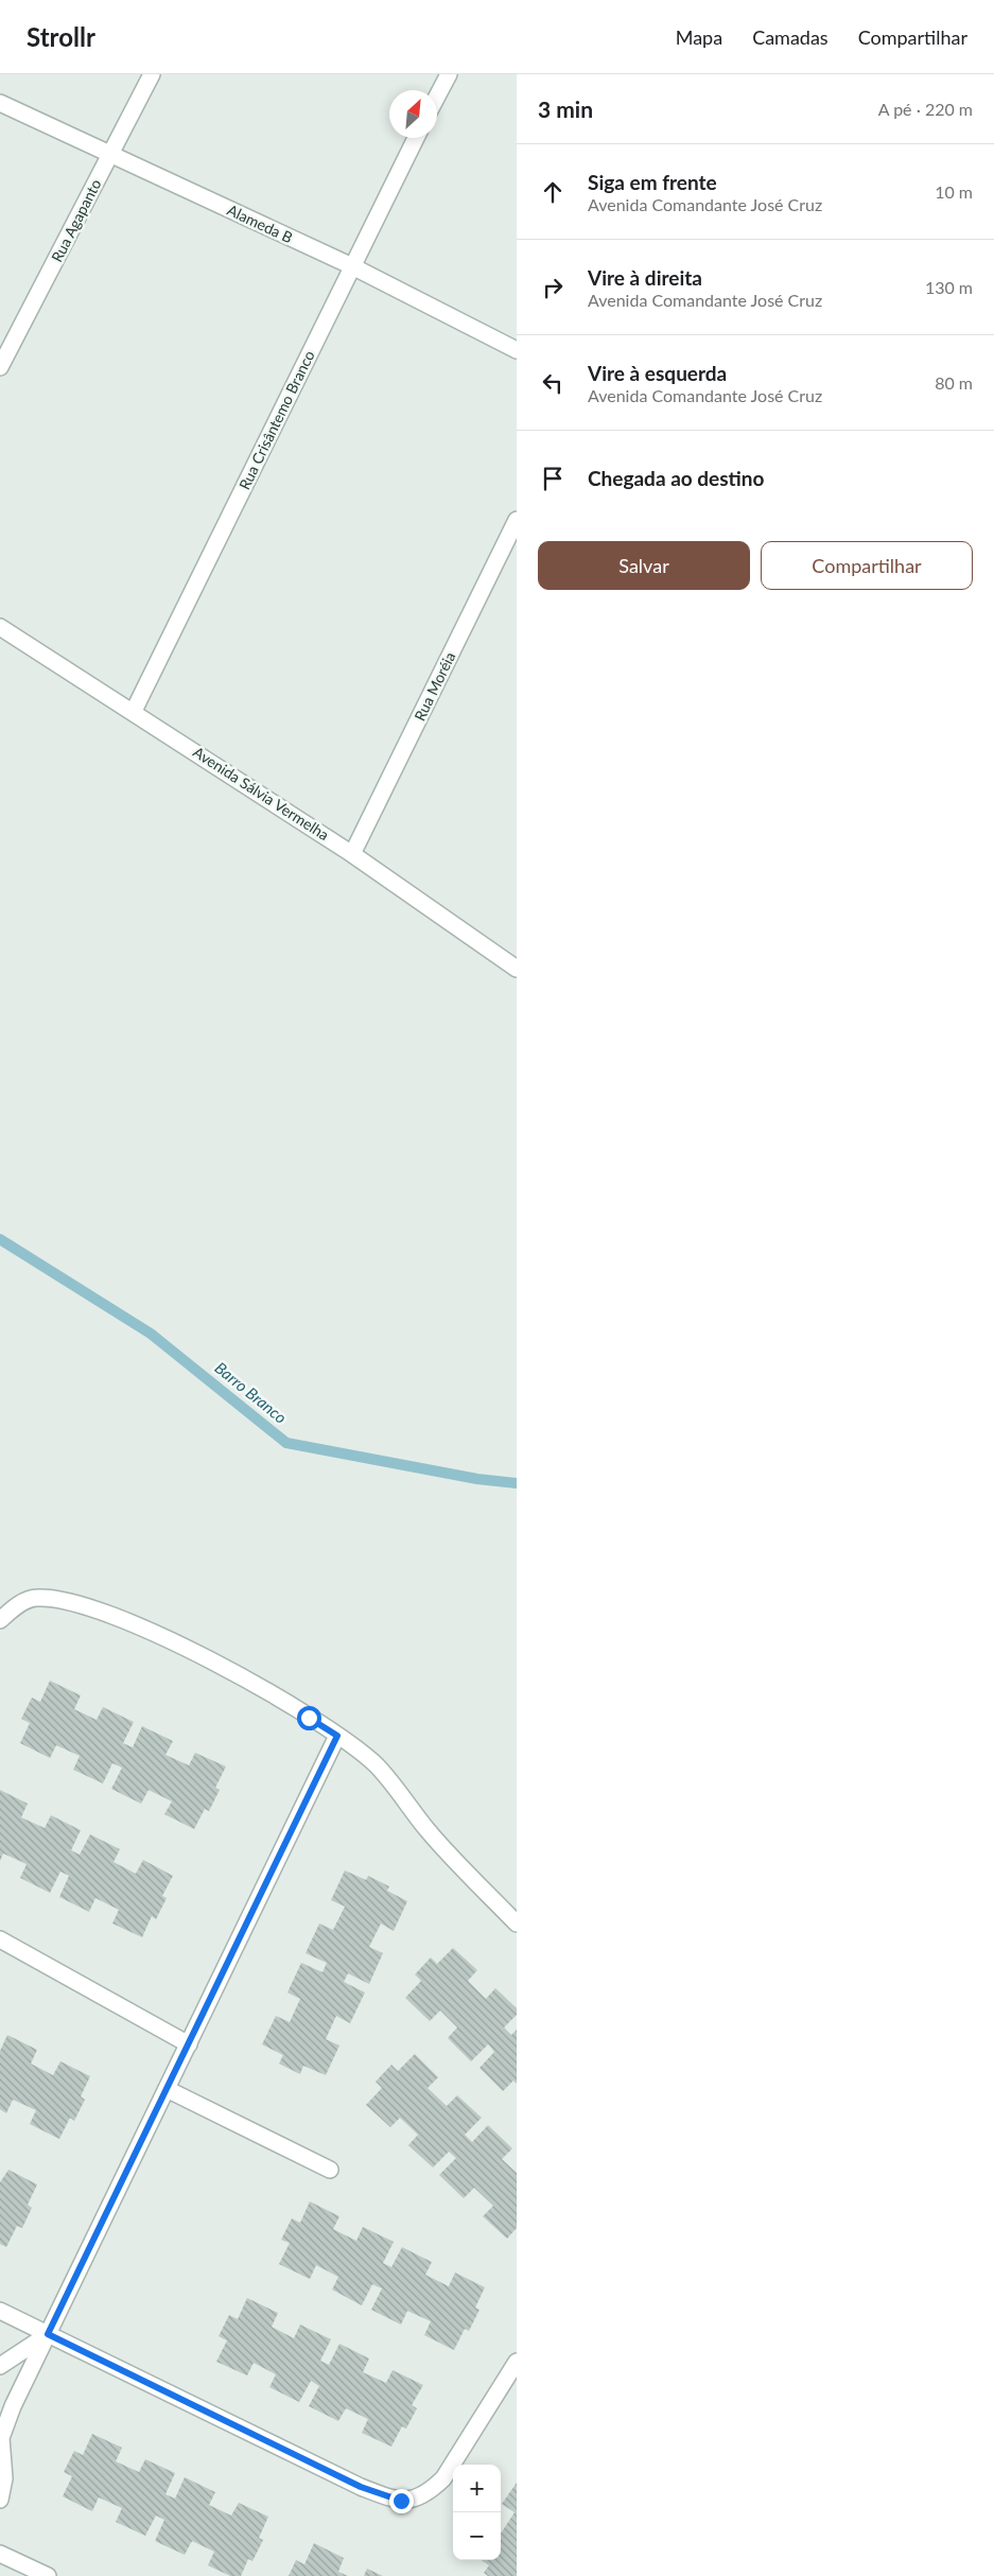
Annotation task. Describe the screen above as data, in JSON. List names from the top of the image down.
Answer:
{
  "streets": {
    "street": [
      "Rua Agapanto",
      "Alameda B",
      "Rua Crisântemo Branco",
      "Rua Moréia",
      "Avenida Sálvia Vermelha"
    ]
  },
  "crossings": [
    ["Rua Agapanto", "Alameda B"],
    ["Alameda B", "Rua Crisântemo Branco"],
    ["Rua Crisântemo Branco", "Avenida Sálvia Vermelha"],
    ["Rua Moréia", "Avenida Sálvia Vermelha"]
  ],
  "water": ["Barro Branco"],
  "north": "top right",
  "page": {
    "header": "Strollr",
    "nav": ["Mapa", "Camadas", "Compartilhar"],
    "heading": ["3 min", "A pé · 220 m"],
    "list": [
      ["Siga em frente", "Avenida Comandante José Cruz", "10 m"],
      ["Vire à direita", "Avenida Comandante José Cruz", "130 m"],
      ["Vire à esquerda", "Avenida Comandante José Cruz", "80 m"],
      "Chegada ao destino"
    ],
    "buttons": ["Salvar", "Compartilhar"],
    "map_buttons": ["+", "−"]
  }
}
